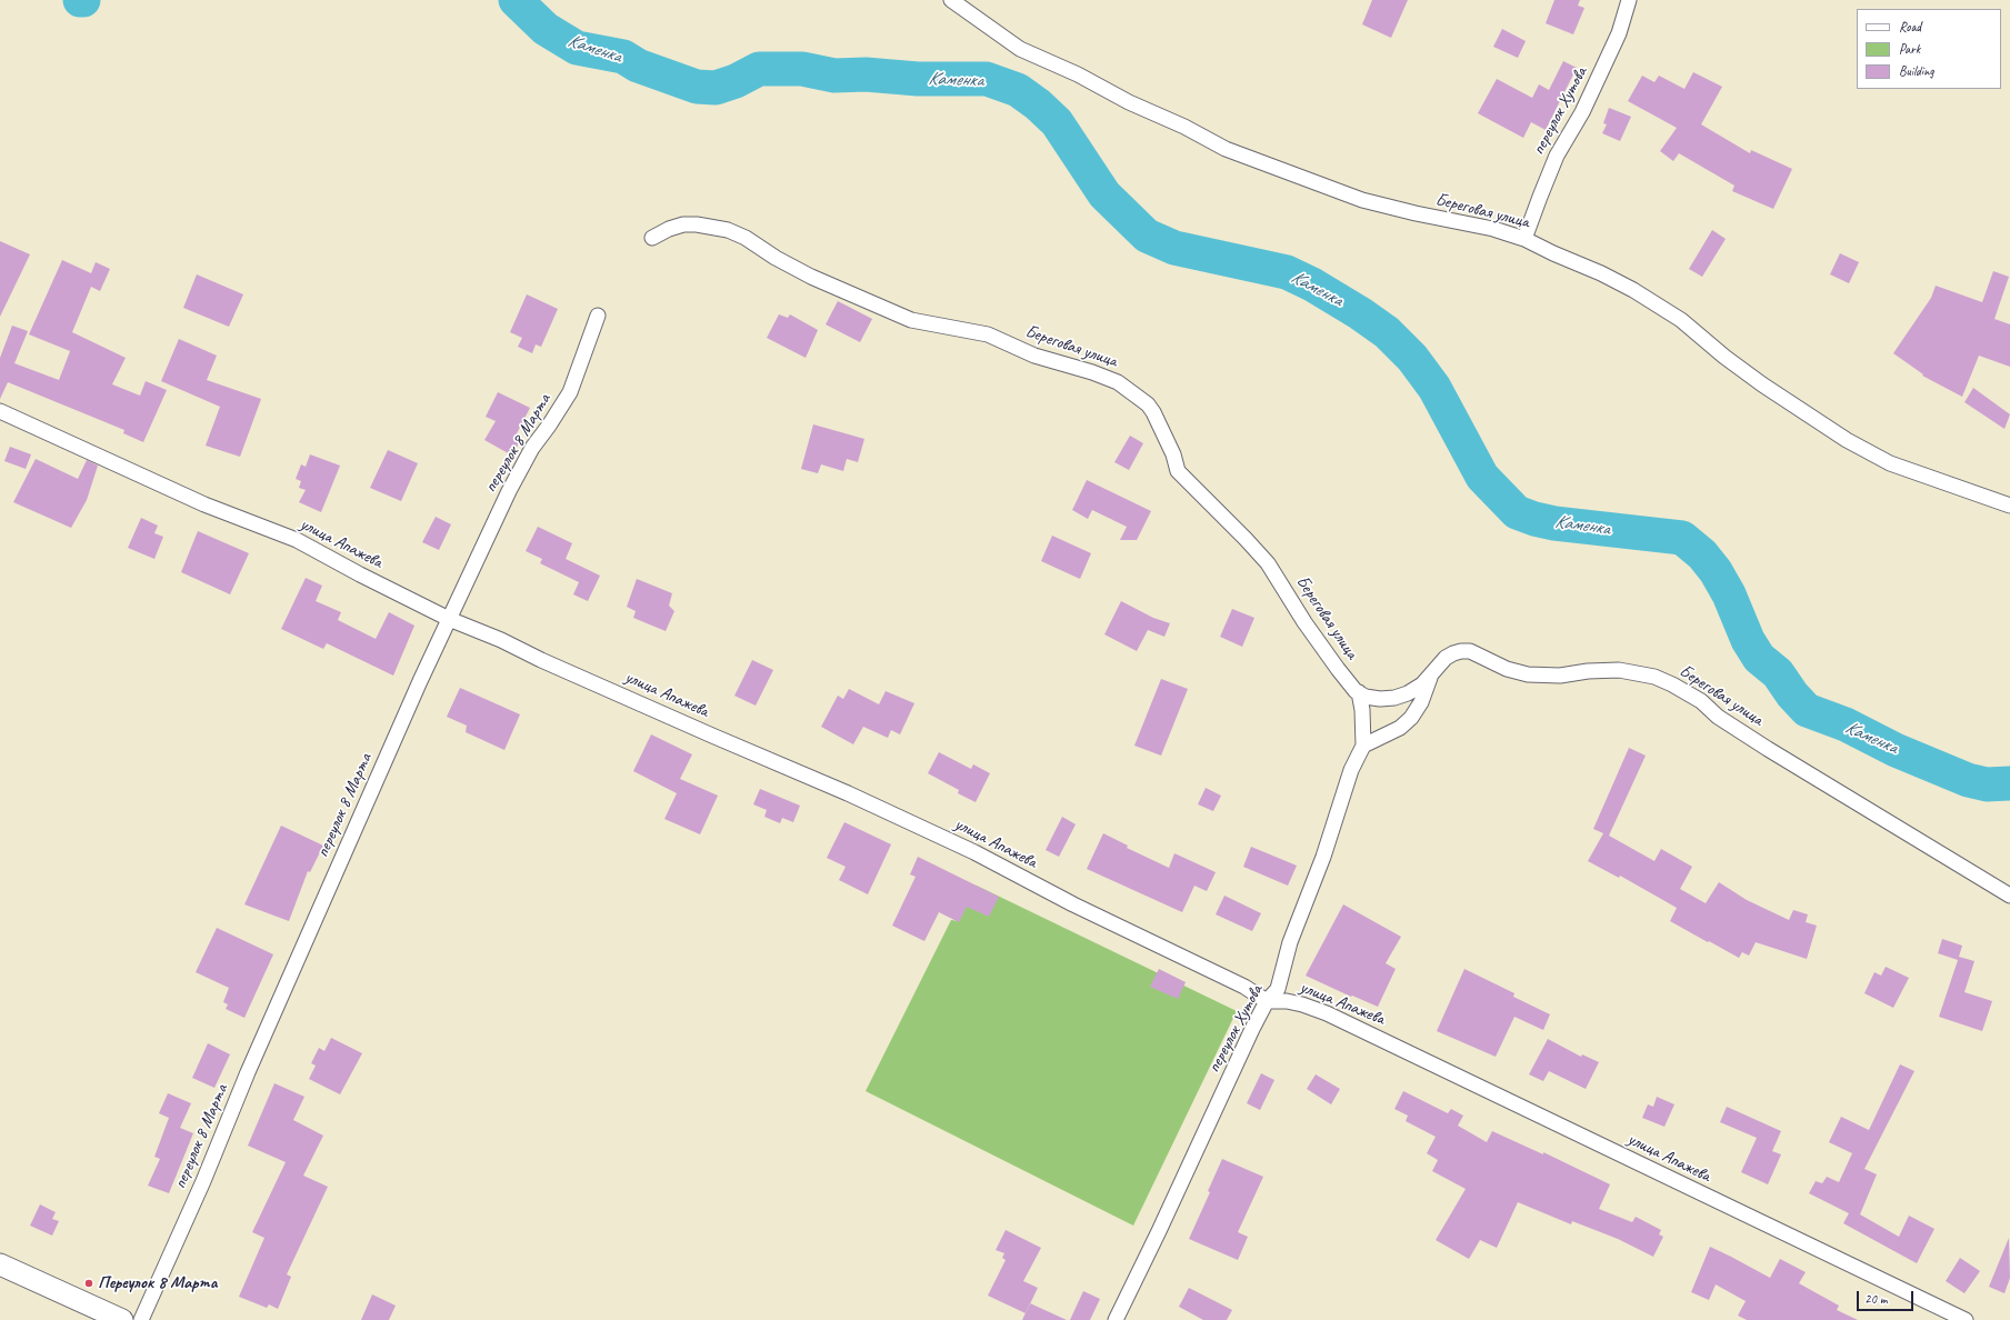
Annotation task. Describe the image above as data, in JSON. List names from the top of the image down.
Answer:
{
  "streets": {
    "street": [
      "переулок Хутова",
      "Береговая улица",
      "переулок 8 Марта",
      "улица Апажева"
    ]
  },
  "crossings": [
    ["переулок Хутова", "Береговая улица"],
    ["переулок Хутова", "улица Апажева"],
    ["переулок 8 Марта", "улица Апажева"]
  ],
  "water": ["Каменка"],
  "places": ["Переулок 8 Марта"],
  "legend": ["Road", "Park", "Building"],
  "scale_bar": "20 m"
}
